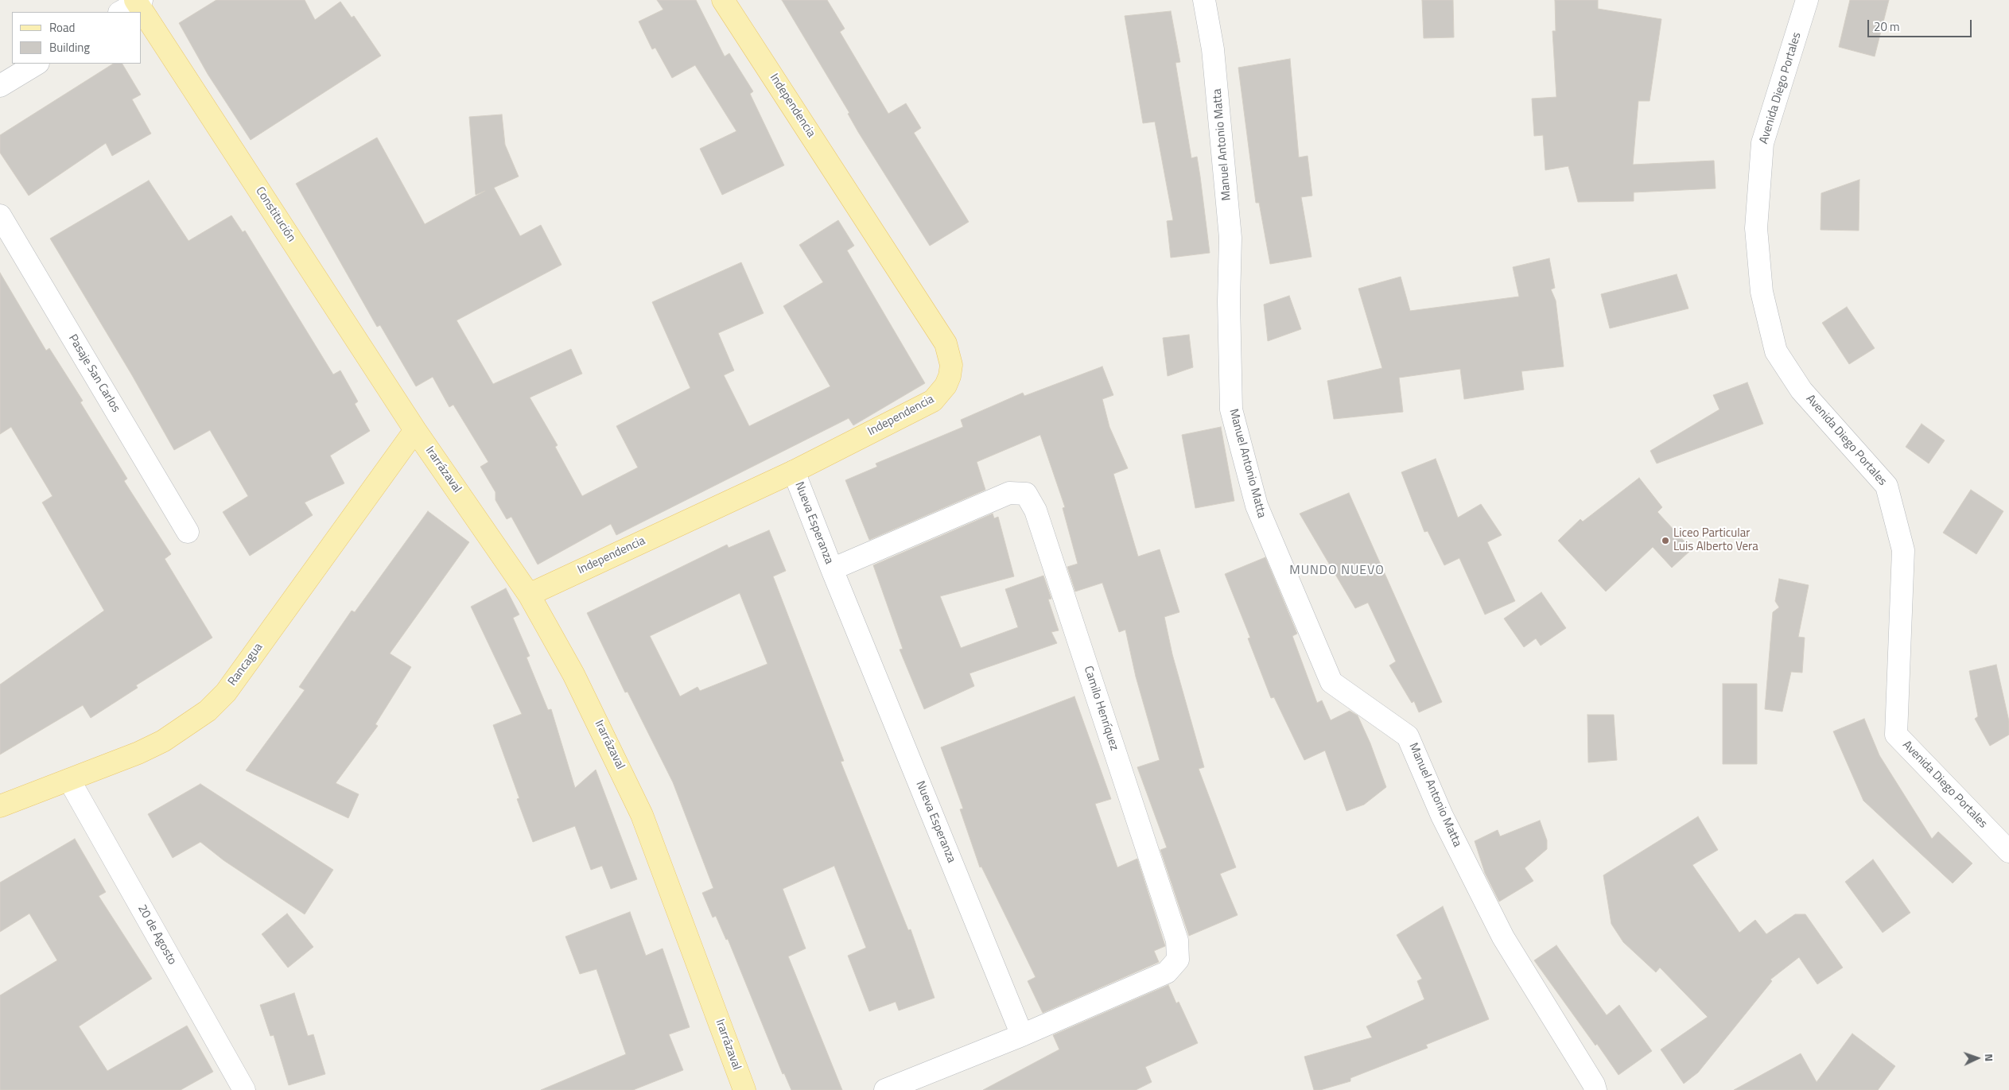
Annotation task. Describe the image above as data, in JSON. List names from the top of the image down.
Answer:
{
  "streets": {
    "main road": [
      "Independencia",
      "Constitución",
      "Irarrázaval",
      "Rancagua"
    ],
    "street": [
      "Avenida Diego Portales",
      "Manuel Antonio Matta",
      "Pasaje San Carlos",
      "Nueva Esperanza",
      "Camilo Henríquez",
      "20 de Agosto"
    ]
  },
  "crossings": [
    ["Independencia", "Irarrázaval"],
    ["Independencia", "Nueva Esperanza"],
    ["Constitución", "Irarrázaval"],
    ["Constitución", "Rancagua"],
    ["Irarrázaval", "Rancagua"],
    ["Nueva Esperanza", "Camilo Henríquez"],
    ["Rancagua", "20 de Agosto"]
  ],
  "districts": ["MUNDO NUEVO"],
  "places": ["Liceo Particular Luis Alberto Vera"],
  "legend": ["Road", "Building"],
  "scale_bar": "20 m",
  "north": "right"
}
